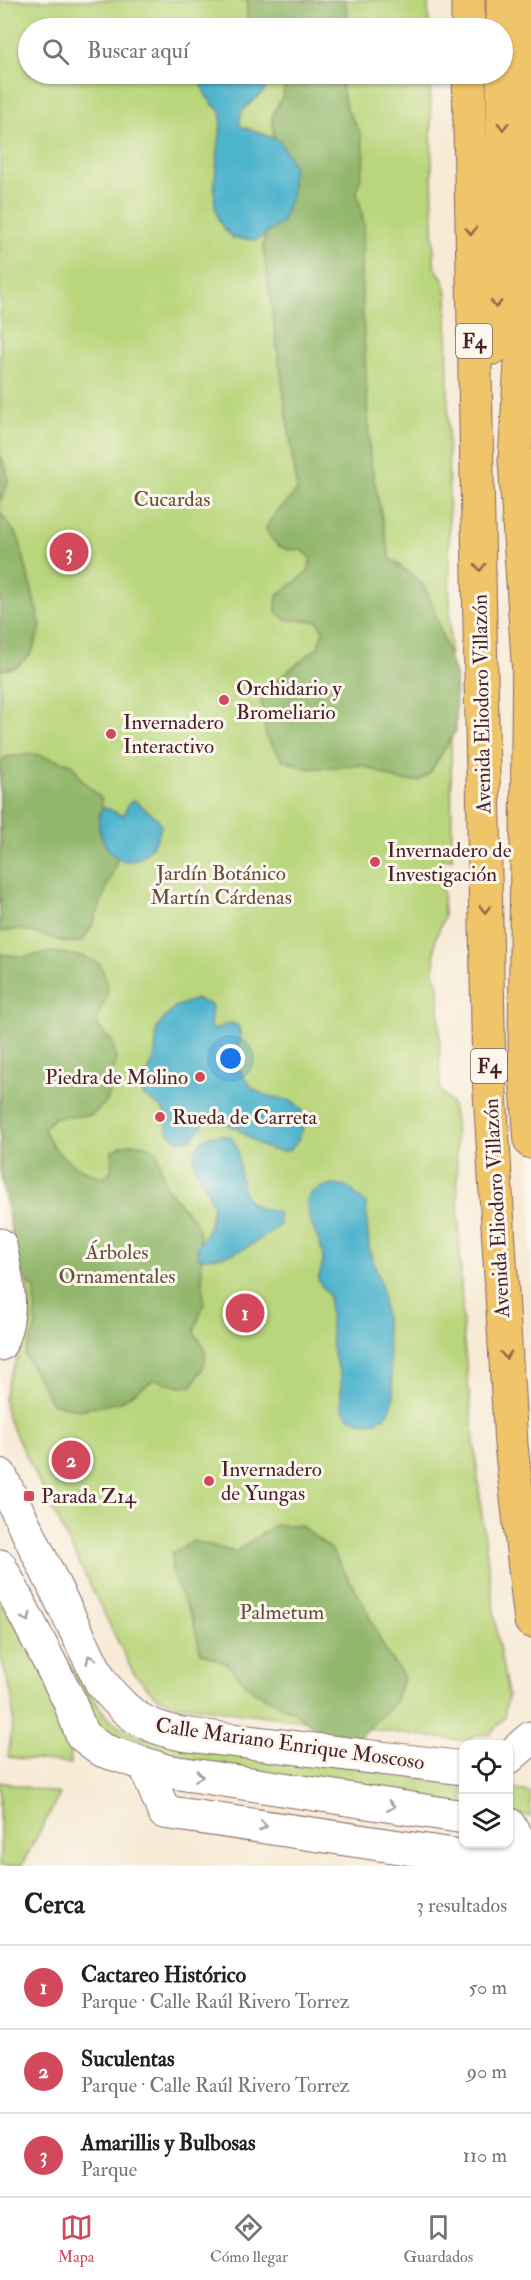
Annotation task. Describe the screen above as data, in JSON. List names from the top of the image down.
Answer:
{
  "streets": {
    "highway": ["F4", "Avenida Eliodoro Villazón"],
    "street": ["Calle Mariano Enrique Moscoso"]
  },
  "crossings": [
    ["F4", "Avenida Eliodoro Villazón"]
  ],
  "parks": [
    "Cucardas",
    "Jardín Botánico Martín Cárdenas",
    "Árboles Ornamentales",
    "Palmetum"
  ],
  "places": {
    "other": [
      "Orchidario y Bromeliario",
      "Invernadero Interactivo",
      "Invernadero de Investigación",
      "Piedra de Molino",
      "Rueda de Carreta",
      "Invernadero de Yungas"
    ],
    "transit": ["Parada Z14"]
  },
  "page": {
    "search": "Buscar aquí",
    "pins": ["3", "1", "2"],
    "heading": ["Cerca", "3 resultados"],
    "list": [
      {
        "mark": "1",
        "name": "Cactareo Histórico",
        "note": "Parque · Calle Raúl Rivero Torrez",
        "value": "50 m"
      },
      {
        "mark": "2",
        "name": "Suculentas",
        "note": "Parque · Calle Raúl Rivero Torrez",
        "value": "90 m"
      },
      {
        "mark": "3",
        "name": "Amarillis y Bulbosas",
        "note": "Parque",
        "value": "110 m"
      }
    ],
    "nav": ["Mapa", "Cómo llegar", "Guardados"]
  }
}
